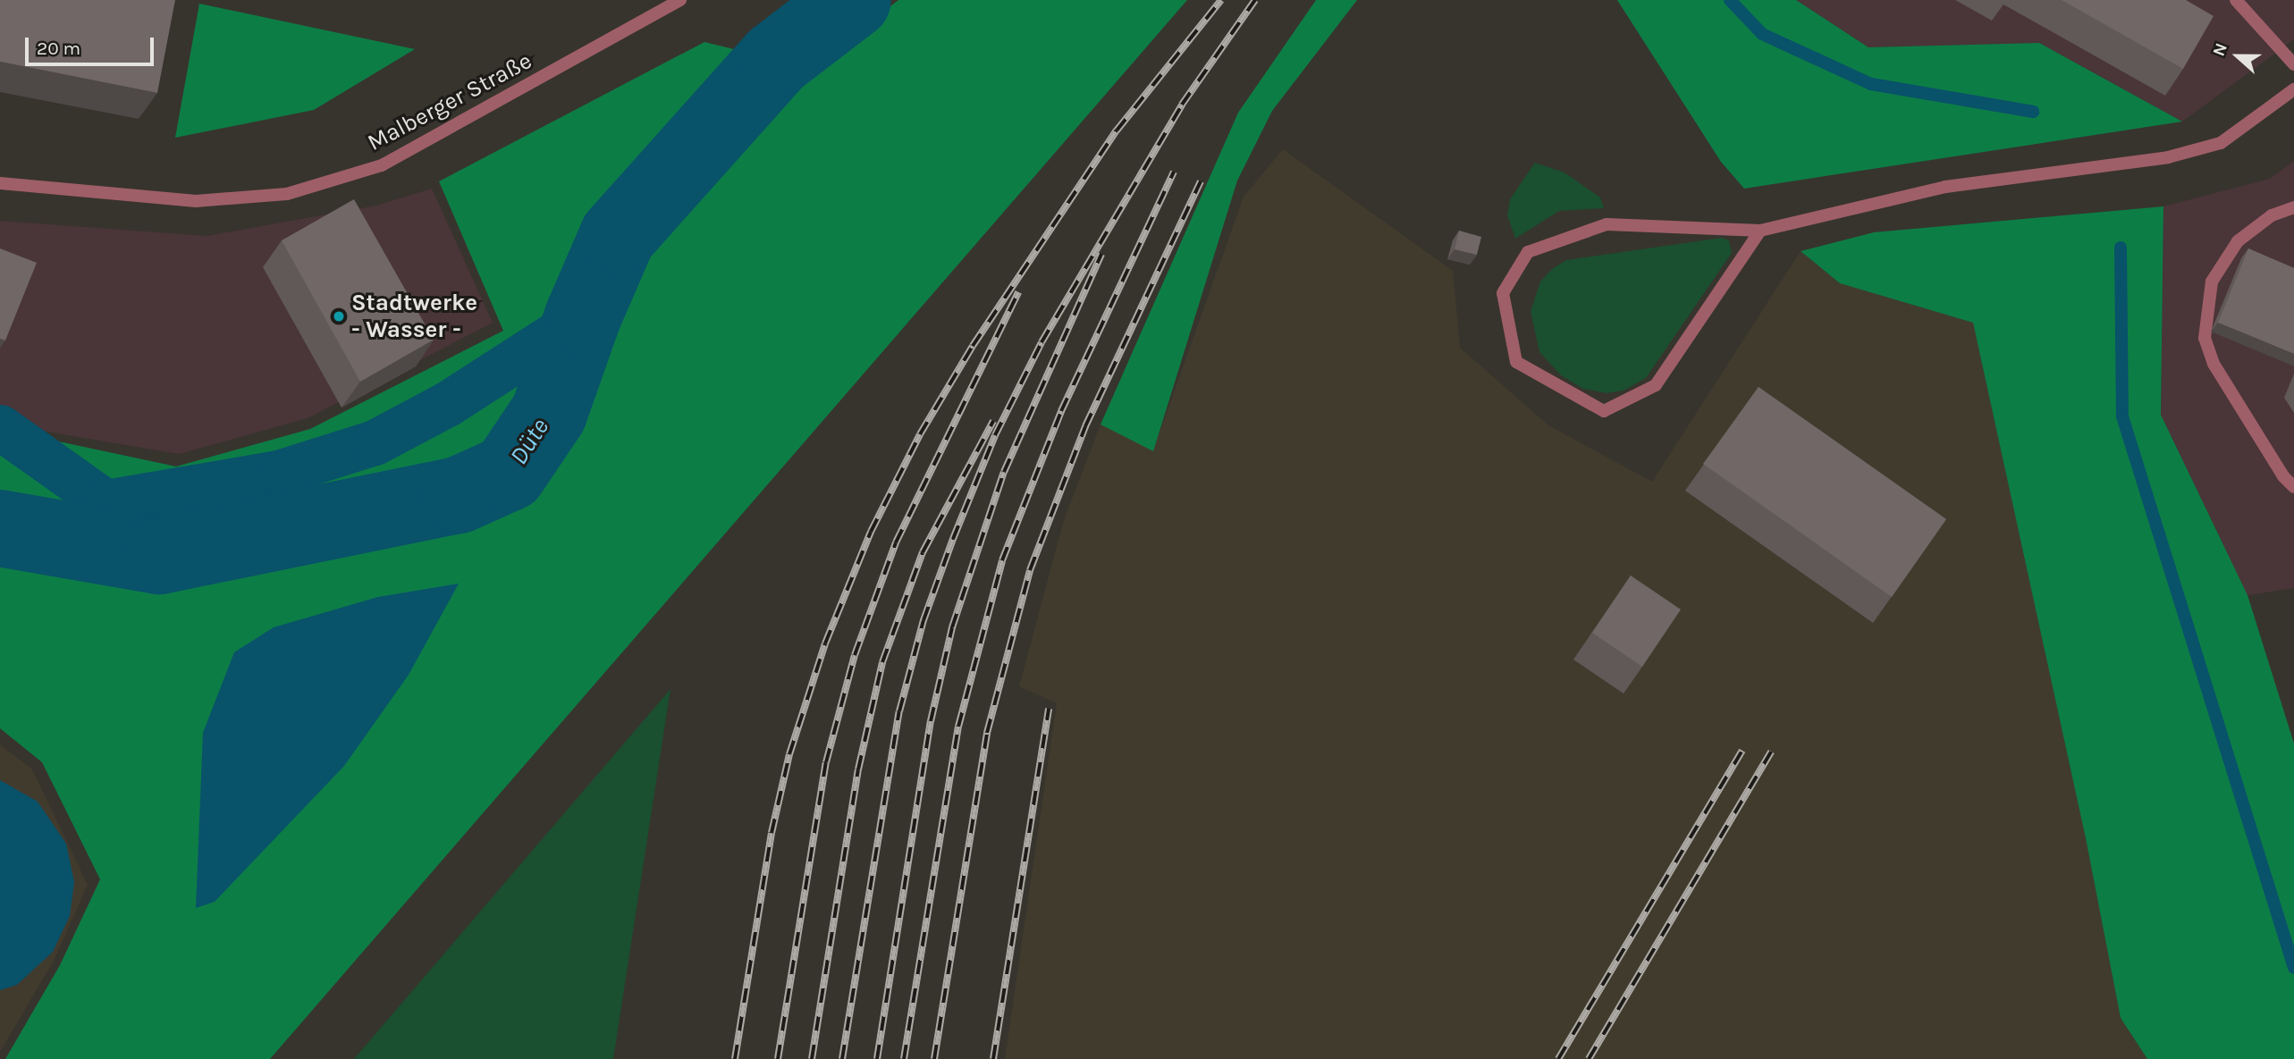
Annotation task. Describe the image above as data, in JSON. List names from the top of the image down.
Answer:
{
  "streets": {
    "street": ["Malberger Straße"]
  },
  "water": ["Düte"],
  "places": ["Stadtwerke - Wasser -"],
  "scale_bar": "20 m",
  "north": "left"
}
